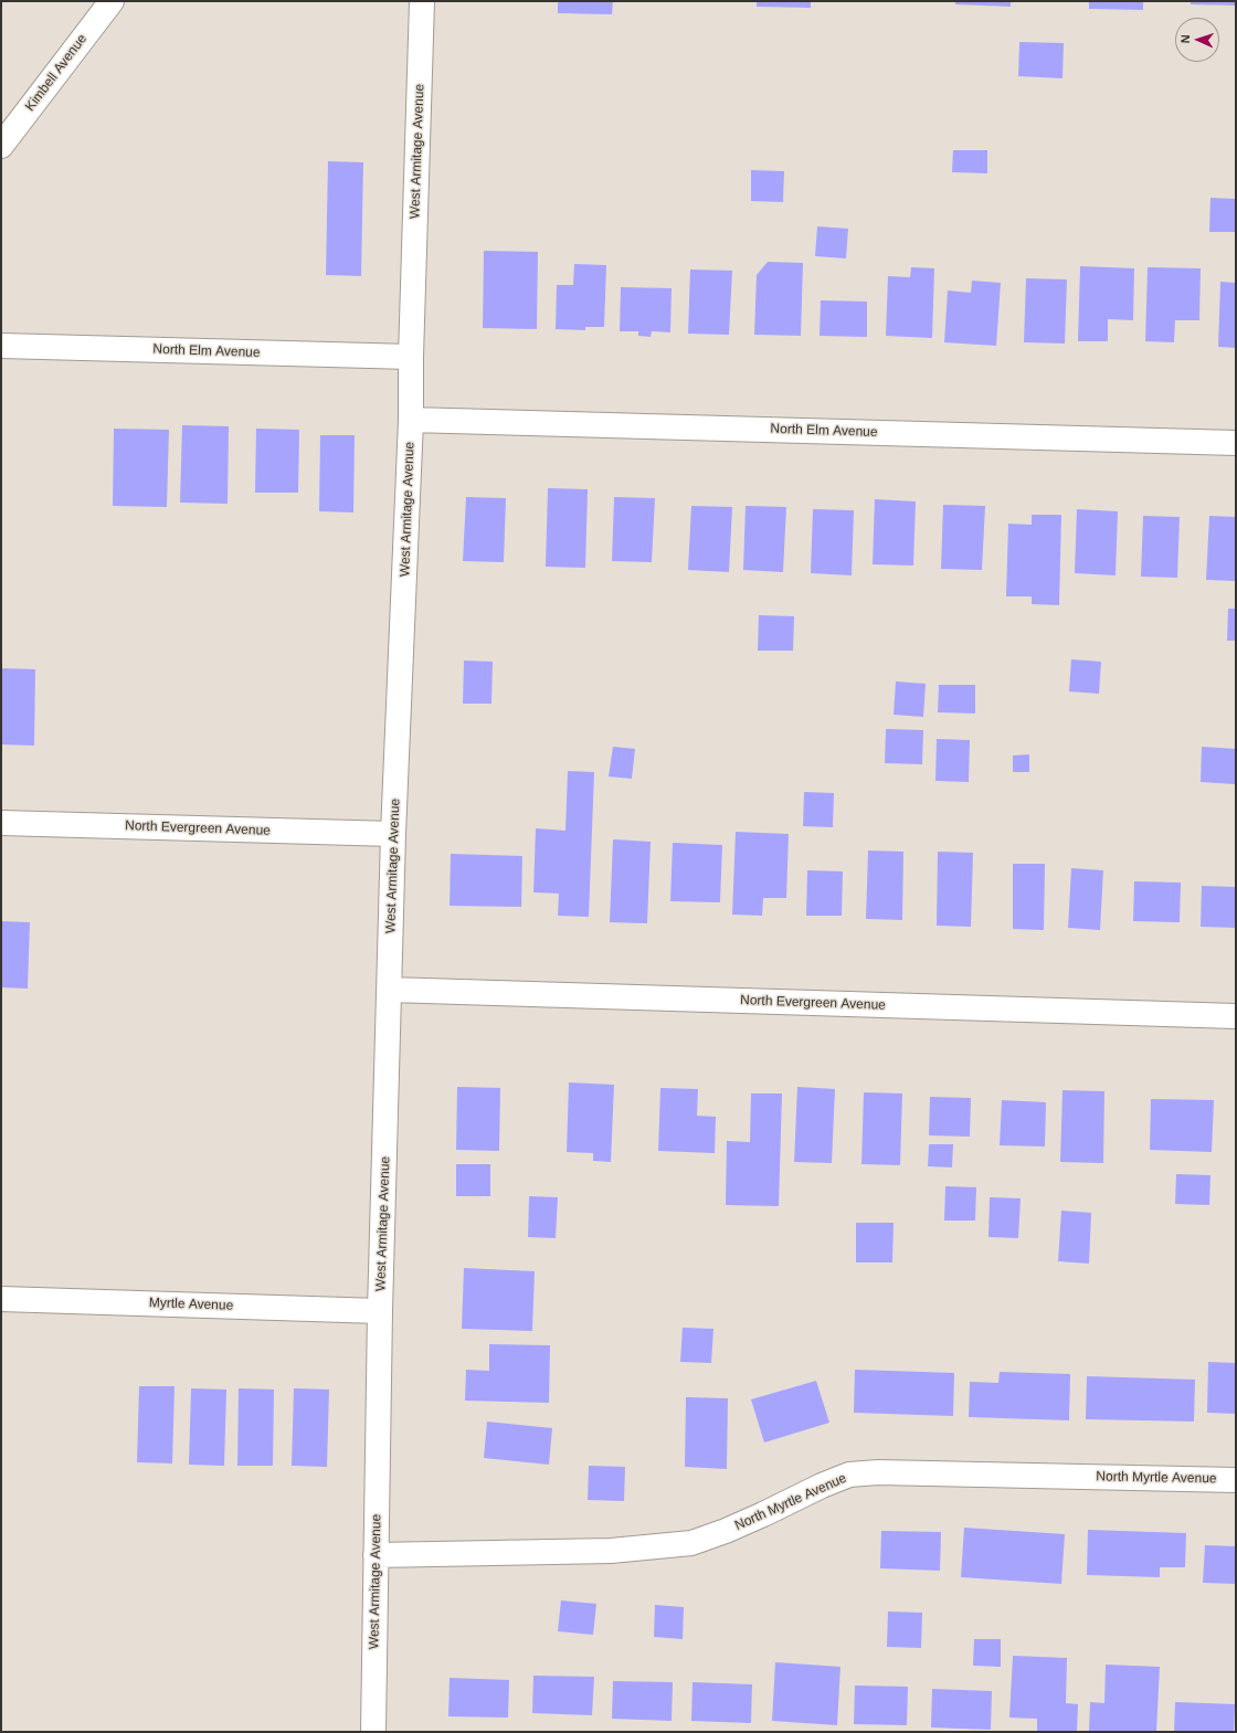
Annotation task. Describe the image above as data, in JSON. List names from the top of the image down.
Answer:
{
  "streets": {
    "street": [
      "Kimbell Avenue",
      "West Armitage Avenue",
      "North Elm Avenue",
      "North Evergreen Avenue",
      "Myrtle Avenue",
      "North Myrtle Avenue"
    ]
  },
  "crossings": [
    ["West Armitage Avenue", "North Elm Avenue"],
    ["West Armitage Avenue", "North Evergreen Avenue"],
    ["West Armitage Avenue", "Myrtle Avenue"],
    ["West Armitage Avenue", "North Myrtle Avenue"]
  ],
  "north": "left"
}
